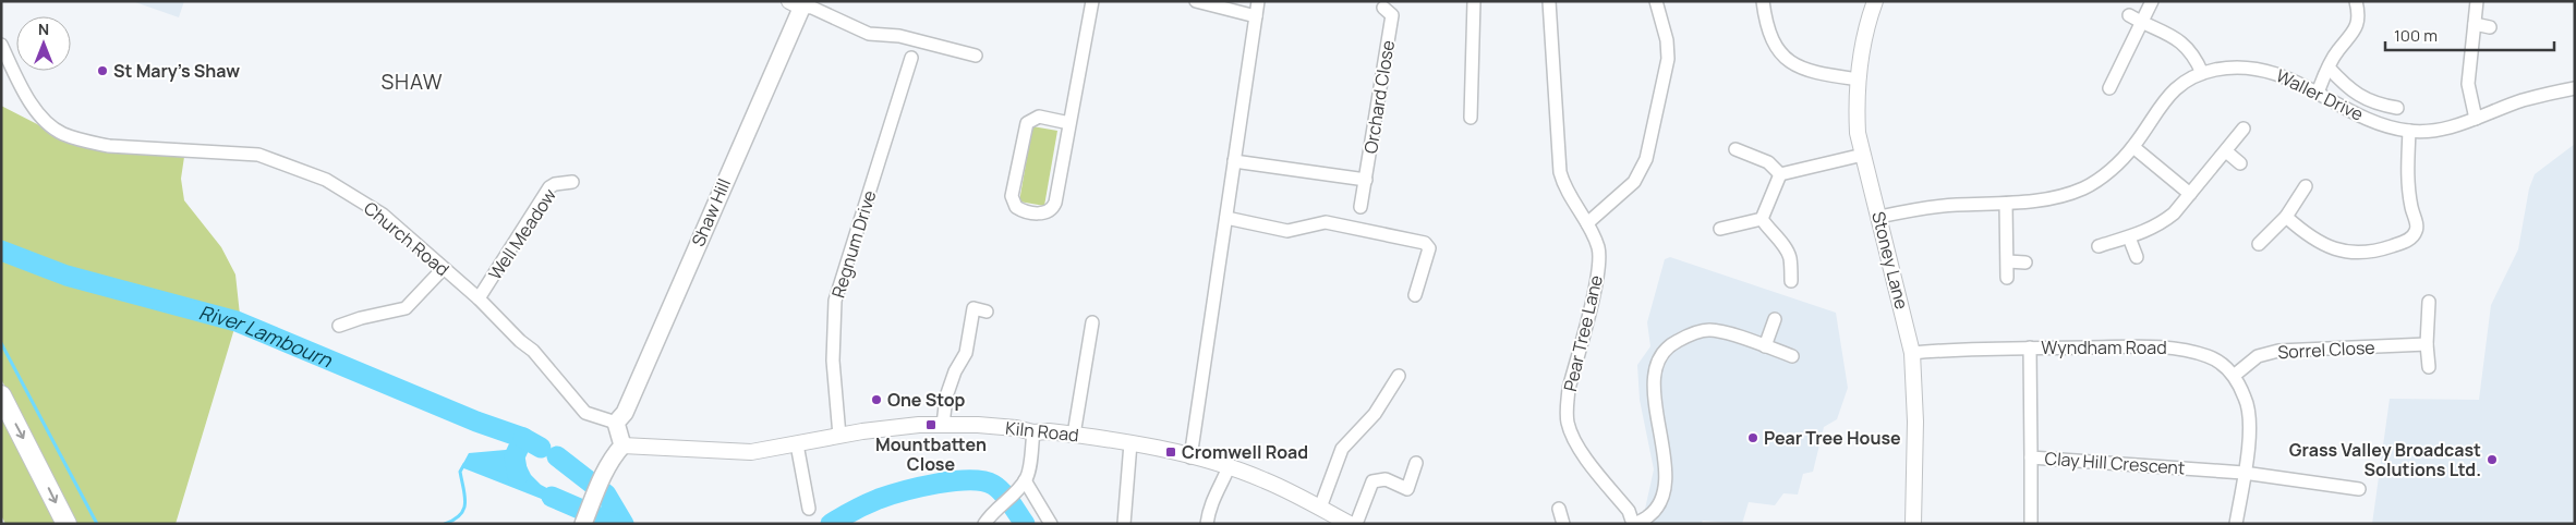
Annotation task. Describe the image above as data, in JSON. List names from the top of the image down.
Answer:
{
  "streets": {
    "main road": ["Shaw Hill"],
    "street": [
      "Waller Drive",
      "Orchard Close",
      "Well Meadow",
      "Church Road",
      "Regnum Drive",
      "Stoney Lane",
      "Pear Tree Lane",
      "Wyndham Road",
      "Sorrel Close",
      "Kiln Road",
      "Clay Hill Crescent"
    ]
  },
  "crossings": [
    ["Waller Drive", "Stoney Lane"],
    ["Shaw Hill", "Church Road"],
    ["Well Meadow", "Church Road"],
    ["Regnum Drive", "Kiln Road"],
    ["Stoney Lane", "Wyndham Road"],
    ["Wyndham Road", "Sorrel Close"],
    ["Wyndham Road", "Clay Hill Crescent"]
  ],
  "districts": ["SHAW"],
  "water": ["River Lambourn"],
  "places": {
    "other": [
      "St Mary's Shaw",
      "One Stop",
      "Pear Tree House",
      "Grass Valley Broadcast Solutions Ltd."
    ],
    "transit": ["Mountbatten Close", "Cromwell Road"]
  },
  "scale_bar": "100 m",
  "north": "top"
}
